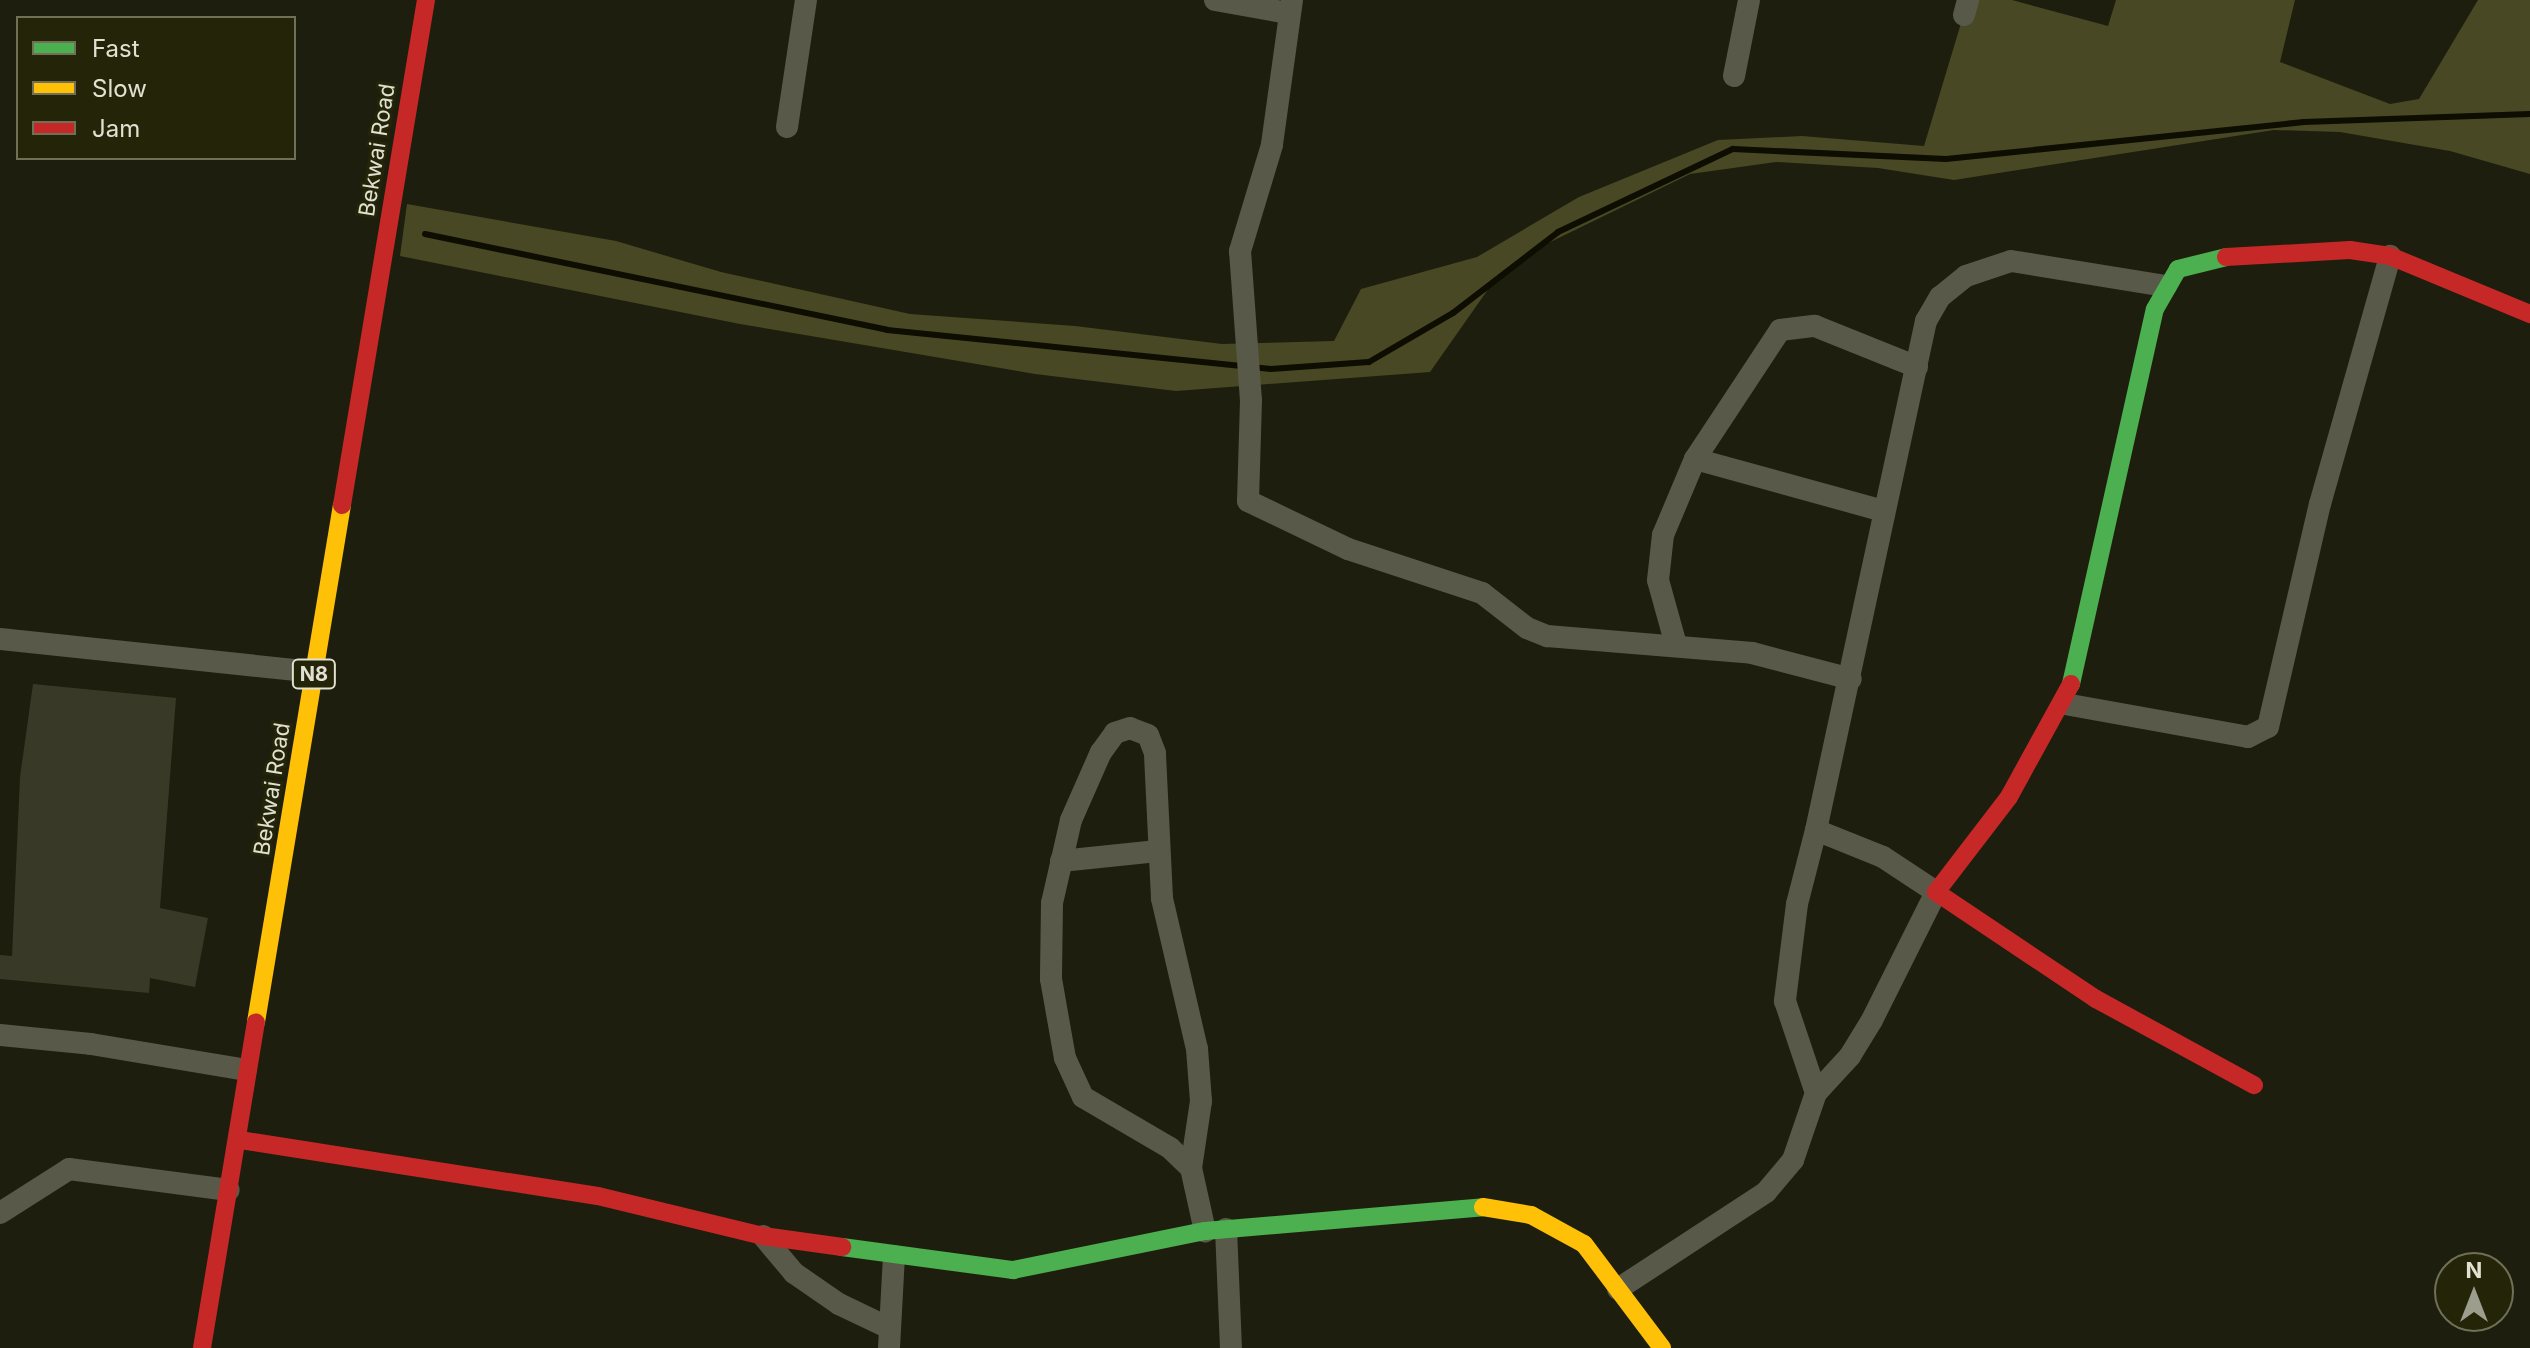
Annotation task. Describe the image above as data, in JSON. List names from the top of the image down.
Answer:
{
  "streets": {
    "main road": ["Bekwai Road", "N8"]
  },
  "legend": ["Fast", "Slow", "Jam"],
  "north": "top"
}
